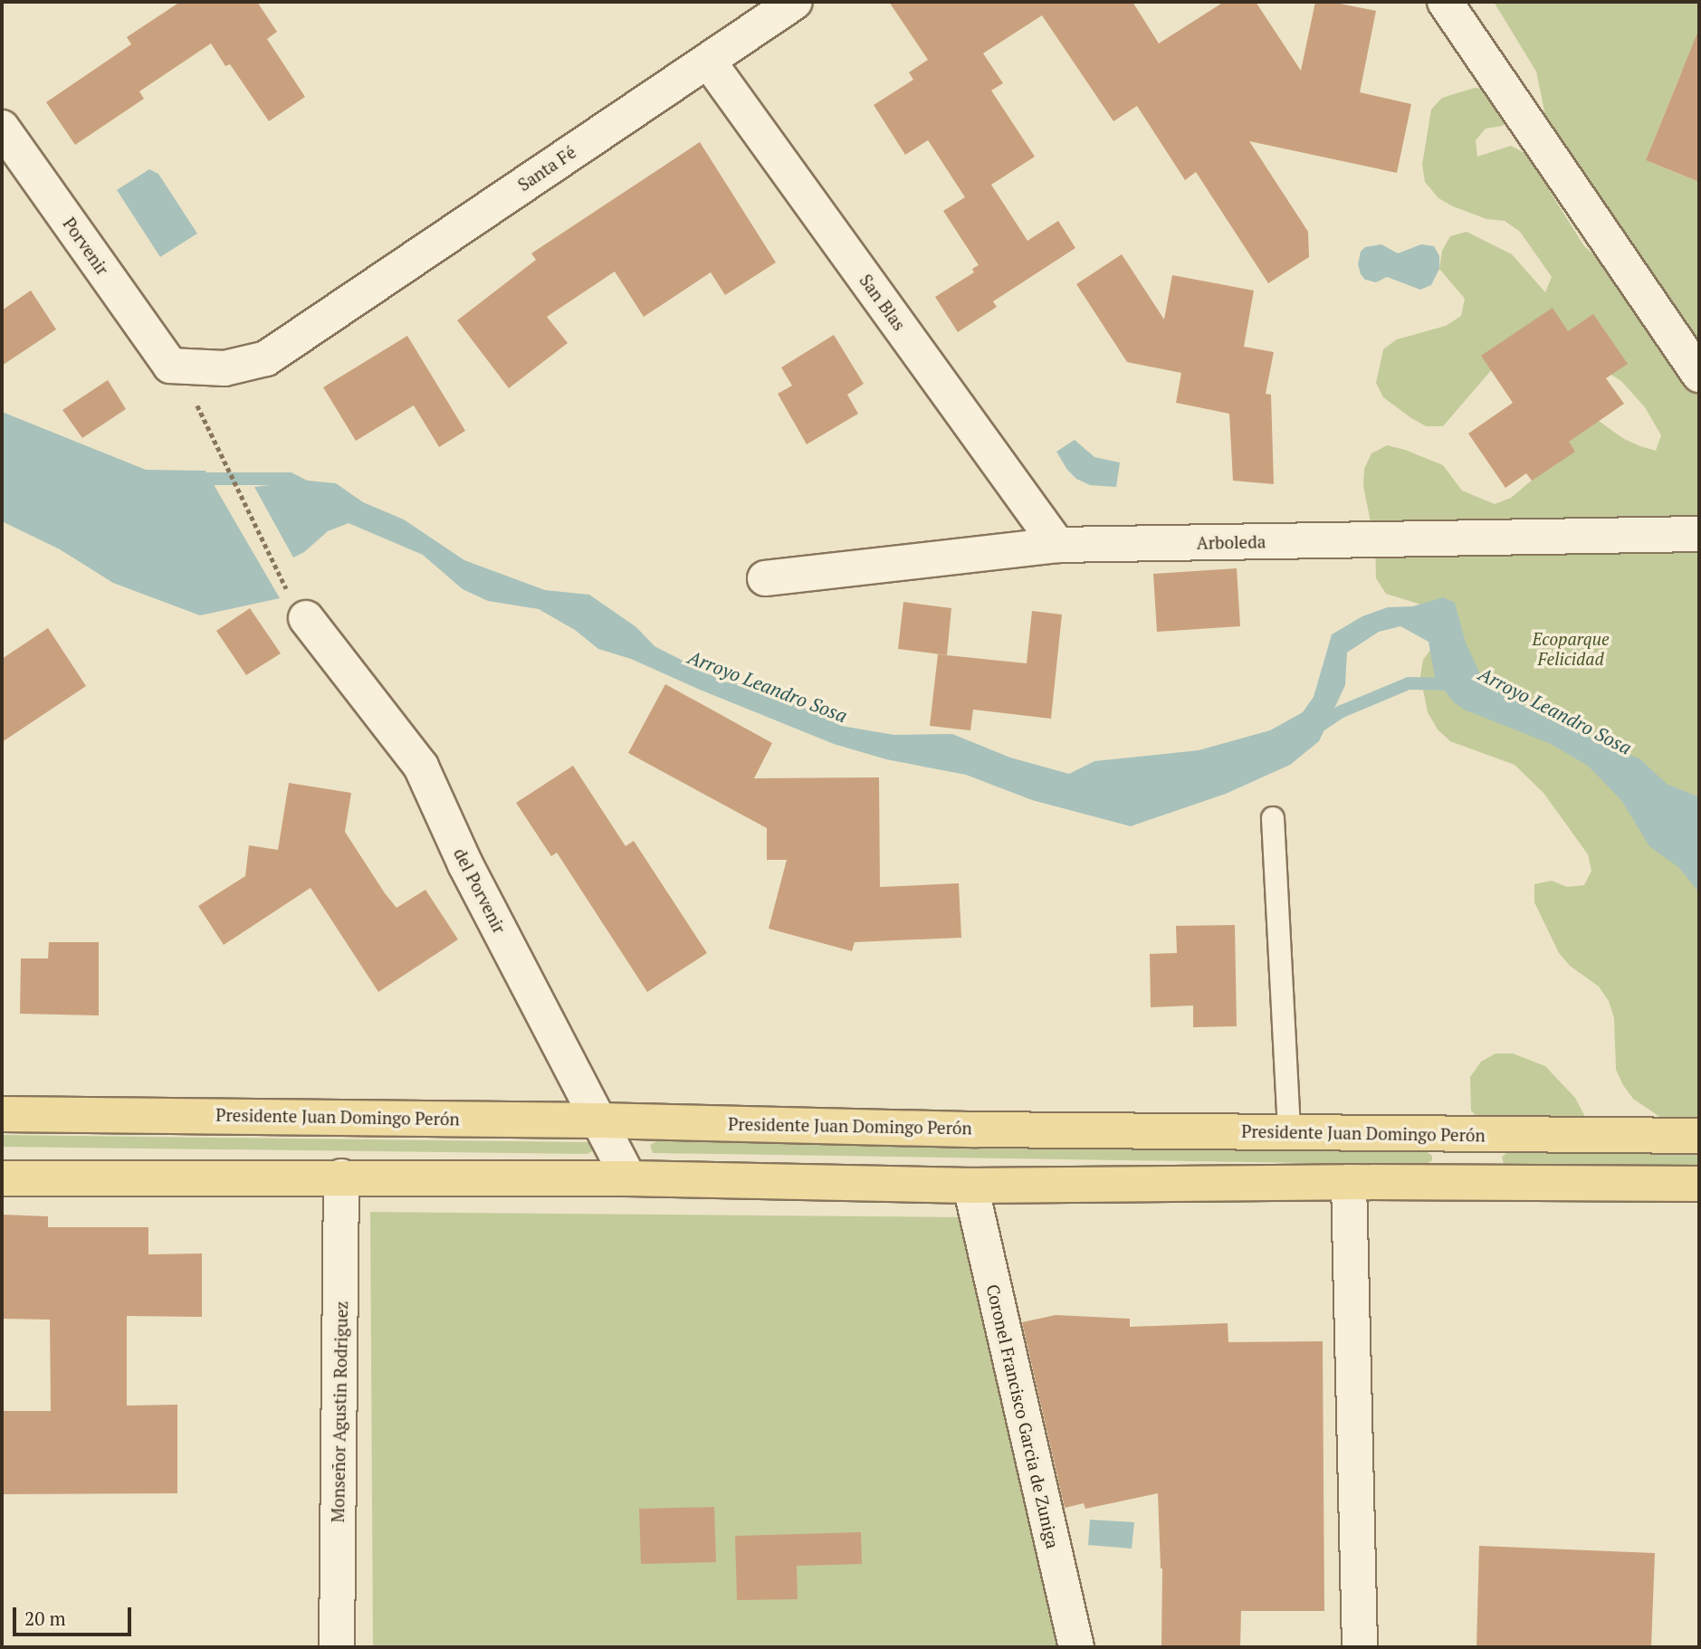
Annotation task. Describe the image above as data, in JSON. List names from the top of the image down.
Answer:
{
  "streets": {
    "main road": ["Presidente Juan Domingo Perón"],
    "street": [
      "Santa Fé",
      "Porvenir",
      "San Blas",
      "Arboleda",
      "del Porvenir",
      "Monseñor Agustin Rodriguez",
      "Coronel Francisco Garcia de Zuniga"
    ]
  },
  "crossings": [
    ["Santa Fé", "Porvenir"],
    ["Santa Fé", "San Blas"],
    ["San Blas", "Arboleda"],
    ["del Porvenir", "Presidente Juan Domingo Perón"]
  ],
  "water": ["Arroyo Leandro Sosa"],
  "parks": ["Ecoparque Felicidad"],
  "scale_bar": "20 m"
}
